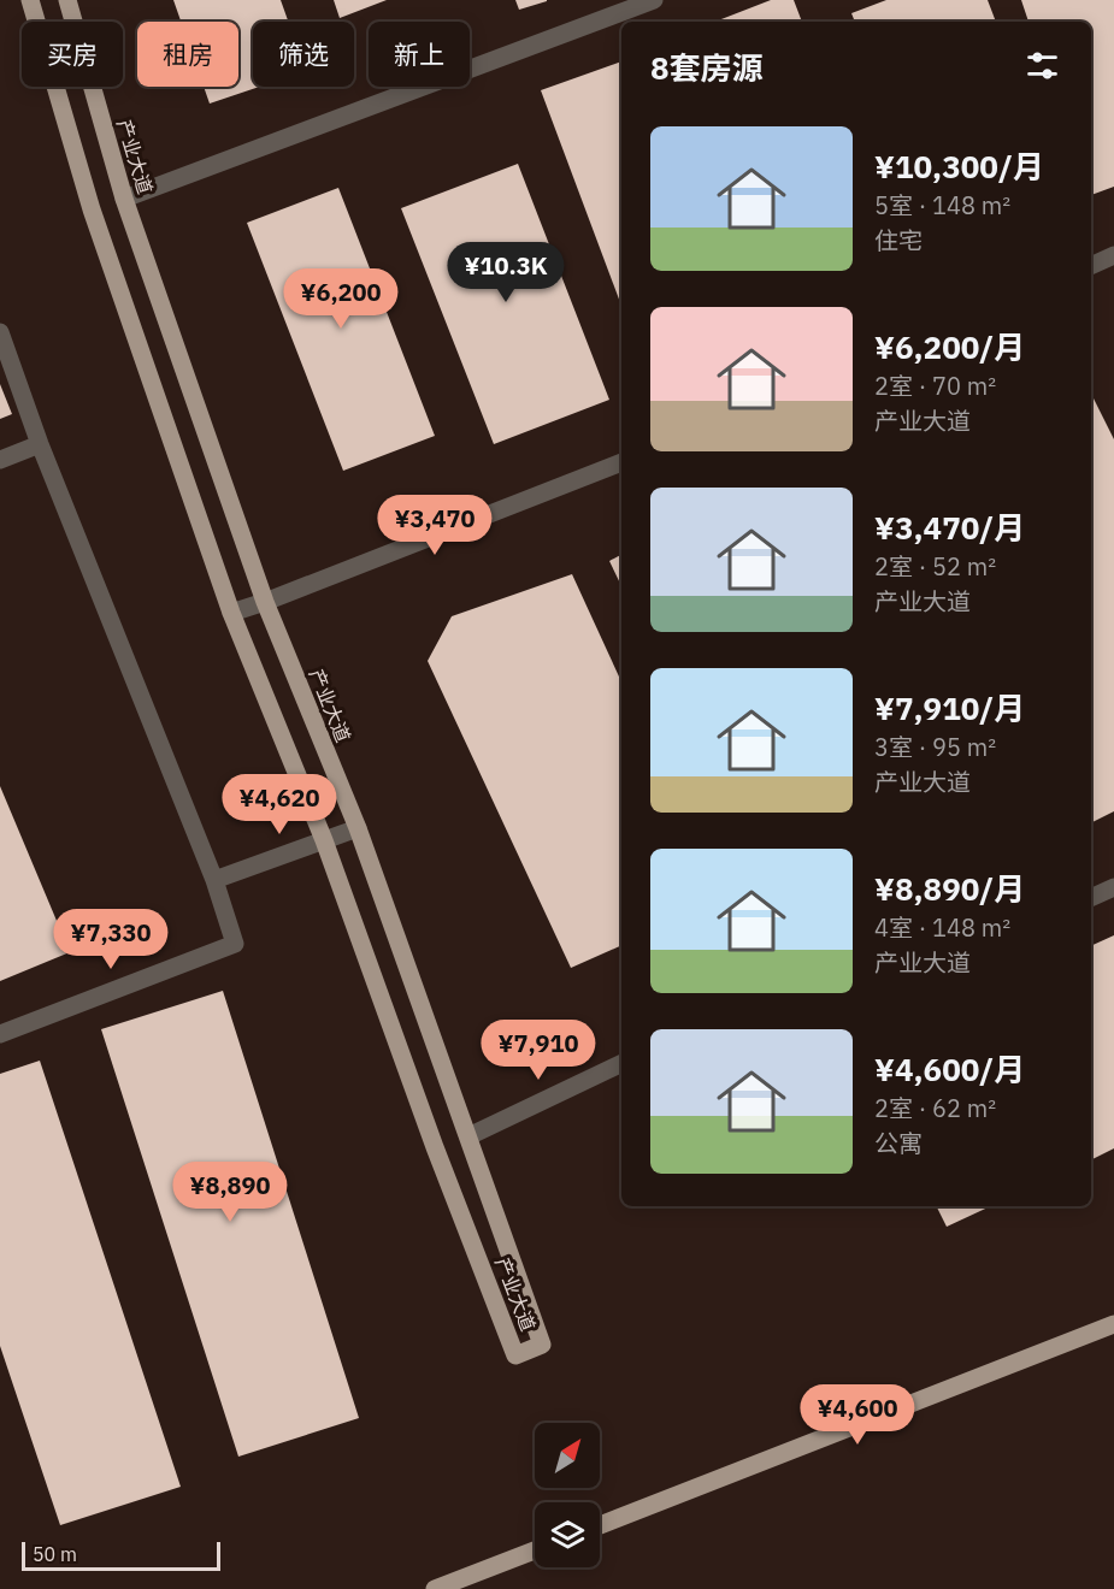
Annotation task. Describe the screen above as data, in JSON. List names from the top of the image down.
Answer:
{
  "streets": {
    "main road": ["产业大道"]
  },
  "scale_bar": "50 m",
  "north": "top right",
  "page": {
    "chip": [
      "买房",
      "租房",
      "筛选",
      "新上"
    ],
    "heading": "8套房源",
    "list": [
      {
        "name": "¥10,300/月",
        "note": "5室 · 148 m² · 住宅"
      },
      {
        "name": "¥6,200/月",
        "note": "2室 · 70 m² · 产业大道"
      },
      {
        "name": "¥3,470/月",
        "note": "2室 · 52 m² · 产业大道"
      },
      {
        "name": "¥7,910/月",
        "note": "3室 · 95 m² · 产业大道"
      },
      {
        "name": "¥8,890/月",
        "note": "4室 · 148 m² · 产业大道"
      },
      {
        "name": "¥4,600/月",
        "note": "2室 · 62 m² · 公寓"
      }
    ],
    "price": [
      "¥10.3K",
      "¥6,200",
      "¥3,470",
      "¥4,620",
      "¥7,330",
      "¥7,910",
      "¥8,890",
      "¥4,600"
    ],
    "scale": "50 m"
  }
}
